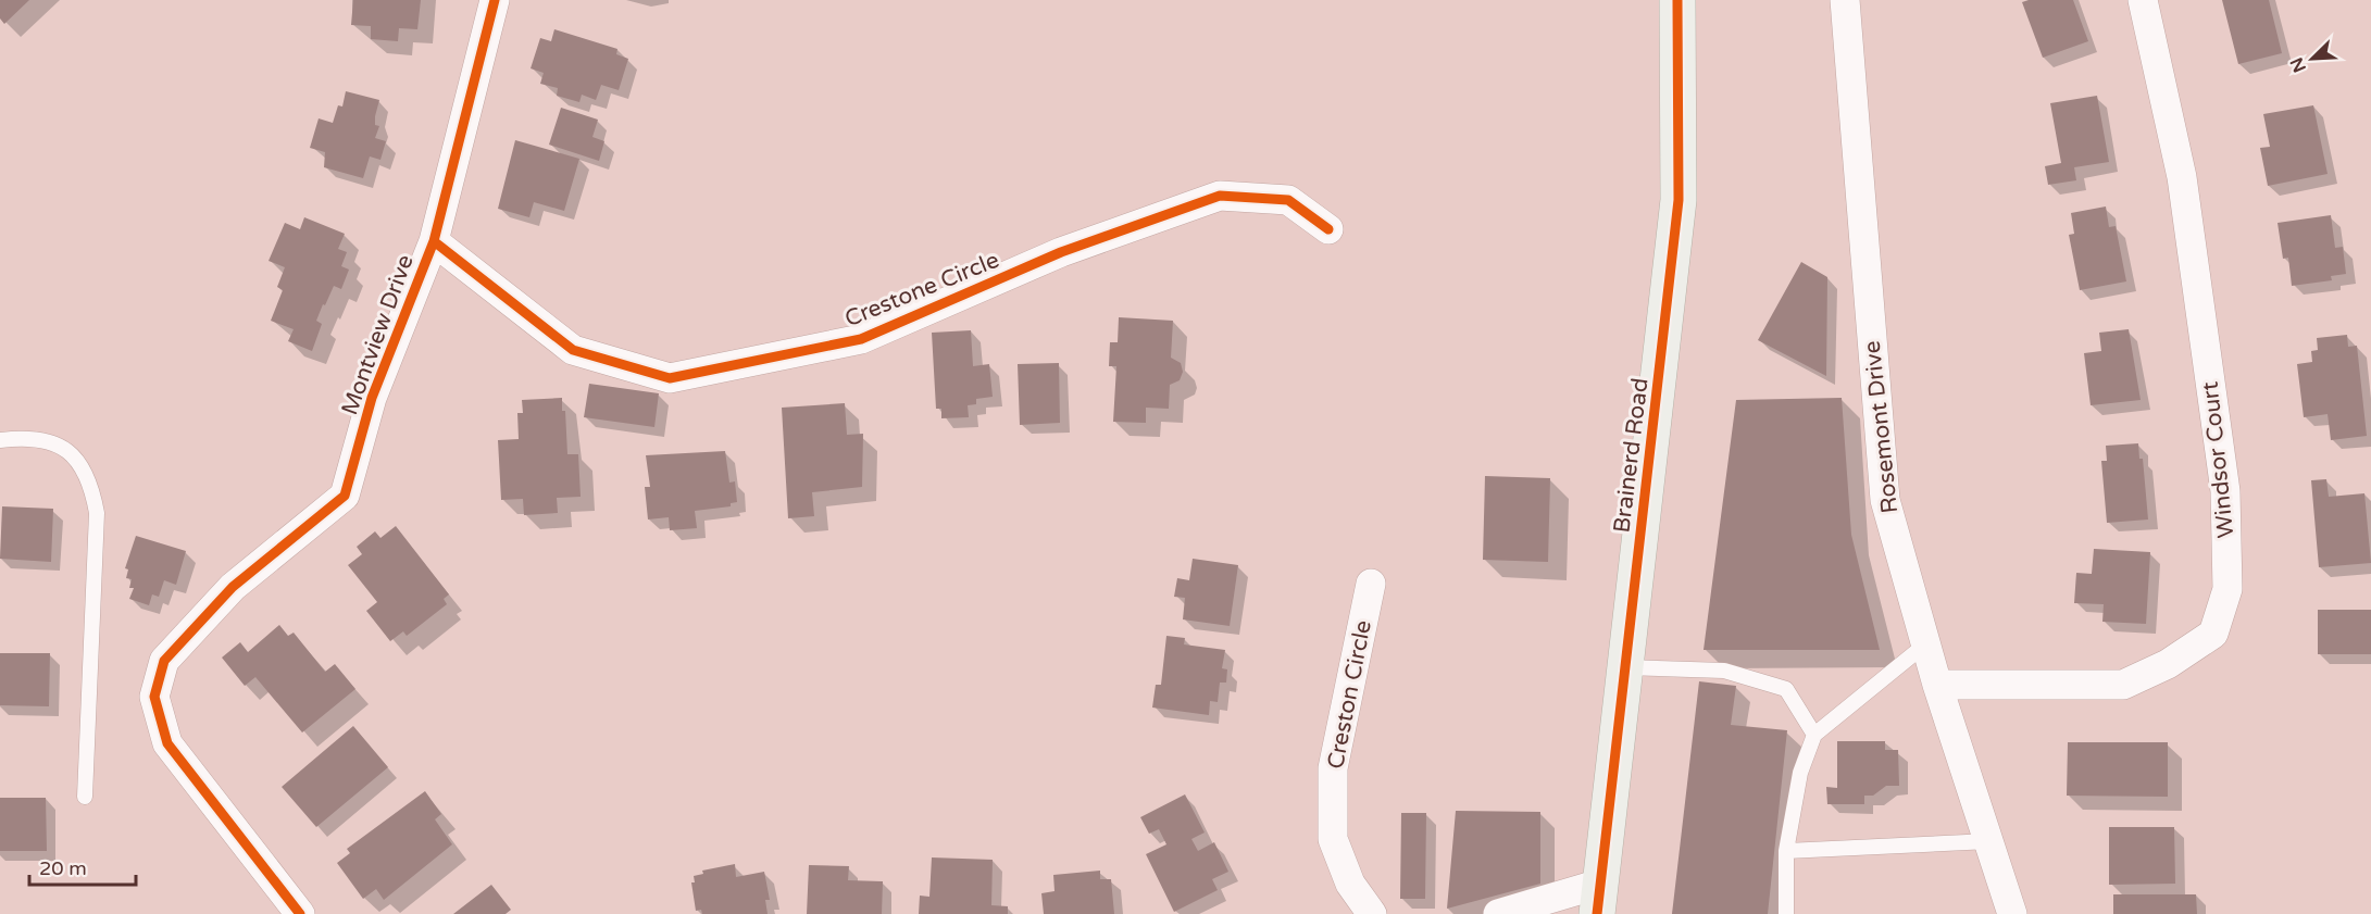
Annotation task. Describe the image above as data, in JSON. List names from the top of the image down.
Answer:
{
  "streets": {
    "main road": ["Brainerd Road"],
    "street": [
      "Crestone Circle",
      "Montview Drive",
      "Rosemont Drive",
      "Windsor Court",
      "Creston Circle"
    ]
  },
  "crossings": [
    ["Crestone Circle", "Montview Drive"],
    ["Rosemont Drive", "Windsor Court"]
  ],
  "scale_bar": "20 m",
  "north": "bottom left"
}
